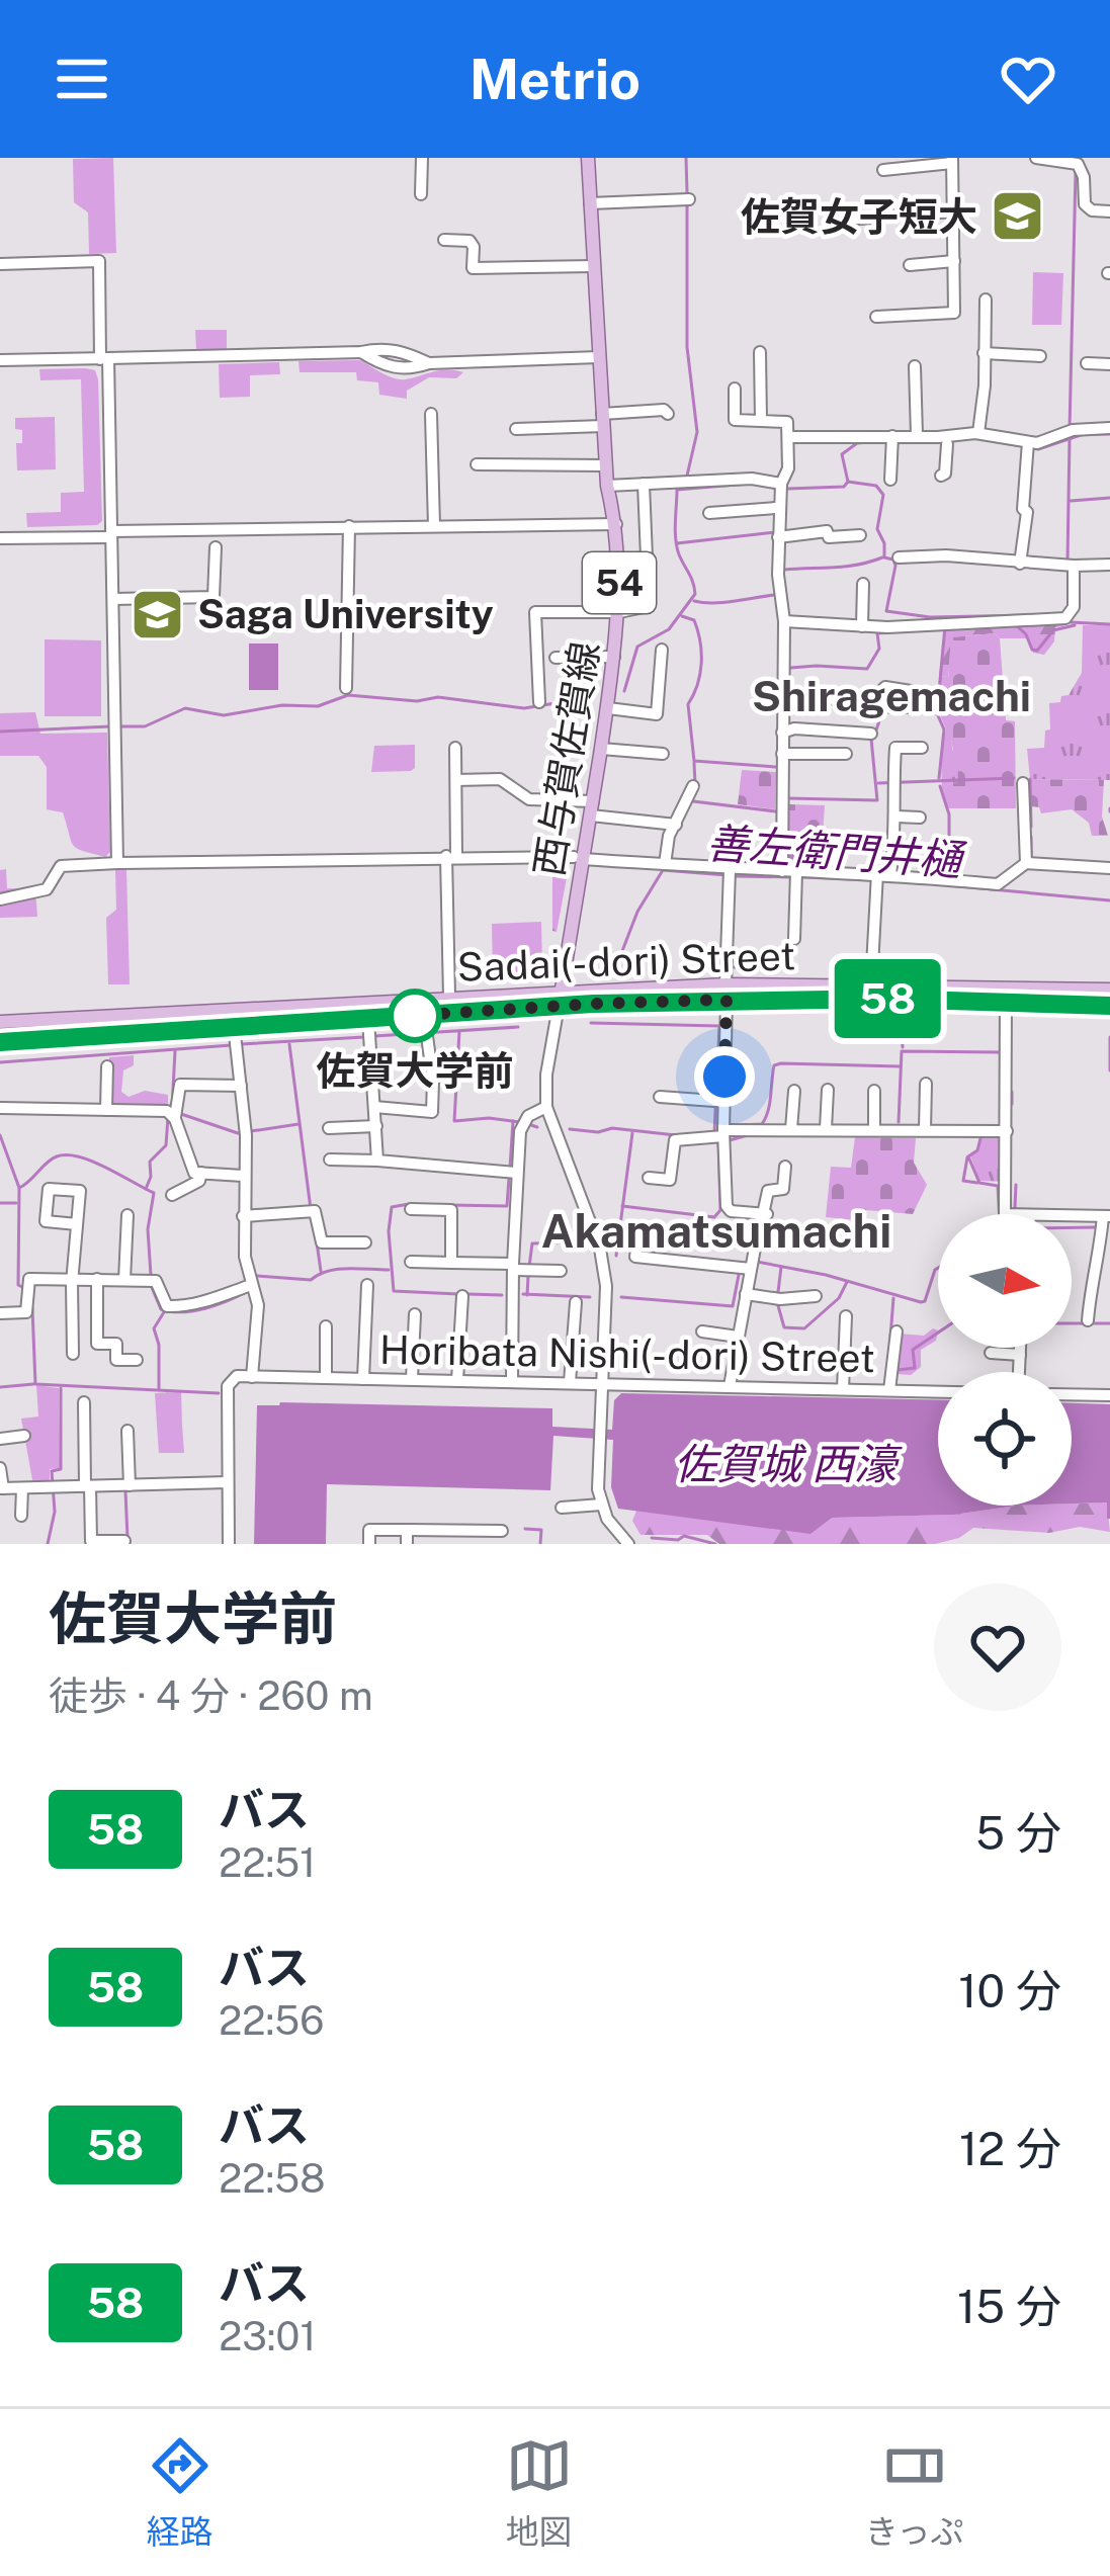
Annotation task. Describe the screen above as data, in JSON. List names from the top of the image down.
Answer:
{
  "streets": {
    "main road": ["54", "西与賀佐賀線", "Sadai(-dori) Street"],
    "street": ["Horibata Nishi(-dori) Street"]
  },
  "crossings": [
    ["西与賀佐賀線", "Sadai(-dori) Street"]
  ],
  "districts": ["Shiragemachi", "Akamatsumachi"],
  "water": ["善左衛門井樋", "佐賀城 西濠"],
  "places": {
    "school or university": ["佐賀女子短大", "Saga University"],
    "other": ["佐賀大学前"]
  },
  "lines": ["bus line 58"],
  "north": "right",
  "page": {
    "header": "Metrio",
    "on_map": "58",
    "heading": ["佐賀大学前", "徒歩 · 4 分 · 260 m"],
    "list": [
      {
        "mark": "58",
        "name": "バス",
        "note": "22:51",
        "value": "5 分"
      },
      {
        "mark": "58",
        "name": "バス",
        "note": "22:56",
        "value": "10 分"
      },
      {
        "mark": "58",
        "name": "バス",
        "note": "22:58",
        "value": "12 分"
      },
      {
        "mark": "58",
        "name": "バス",
        "note": "23:01",
        "value": "15 分"
      }
    ],
    "tabs": ["経路", "地図", "きっぷ"]
  }
}
